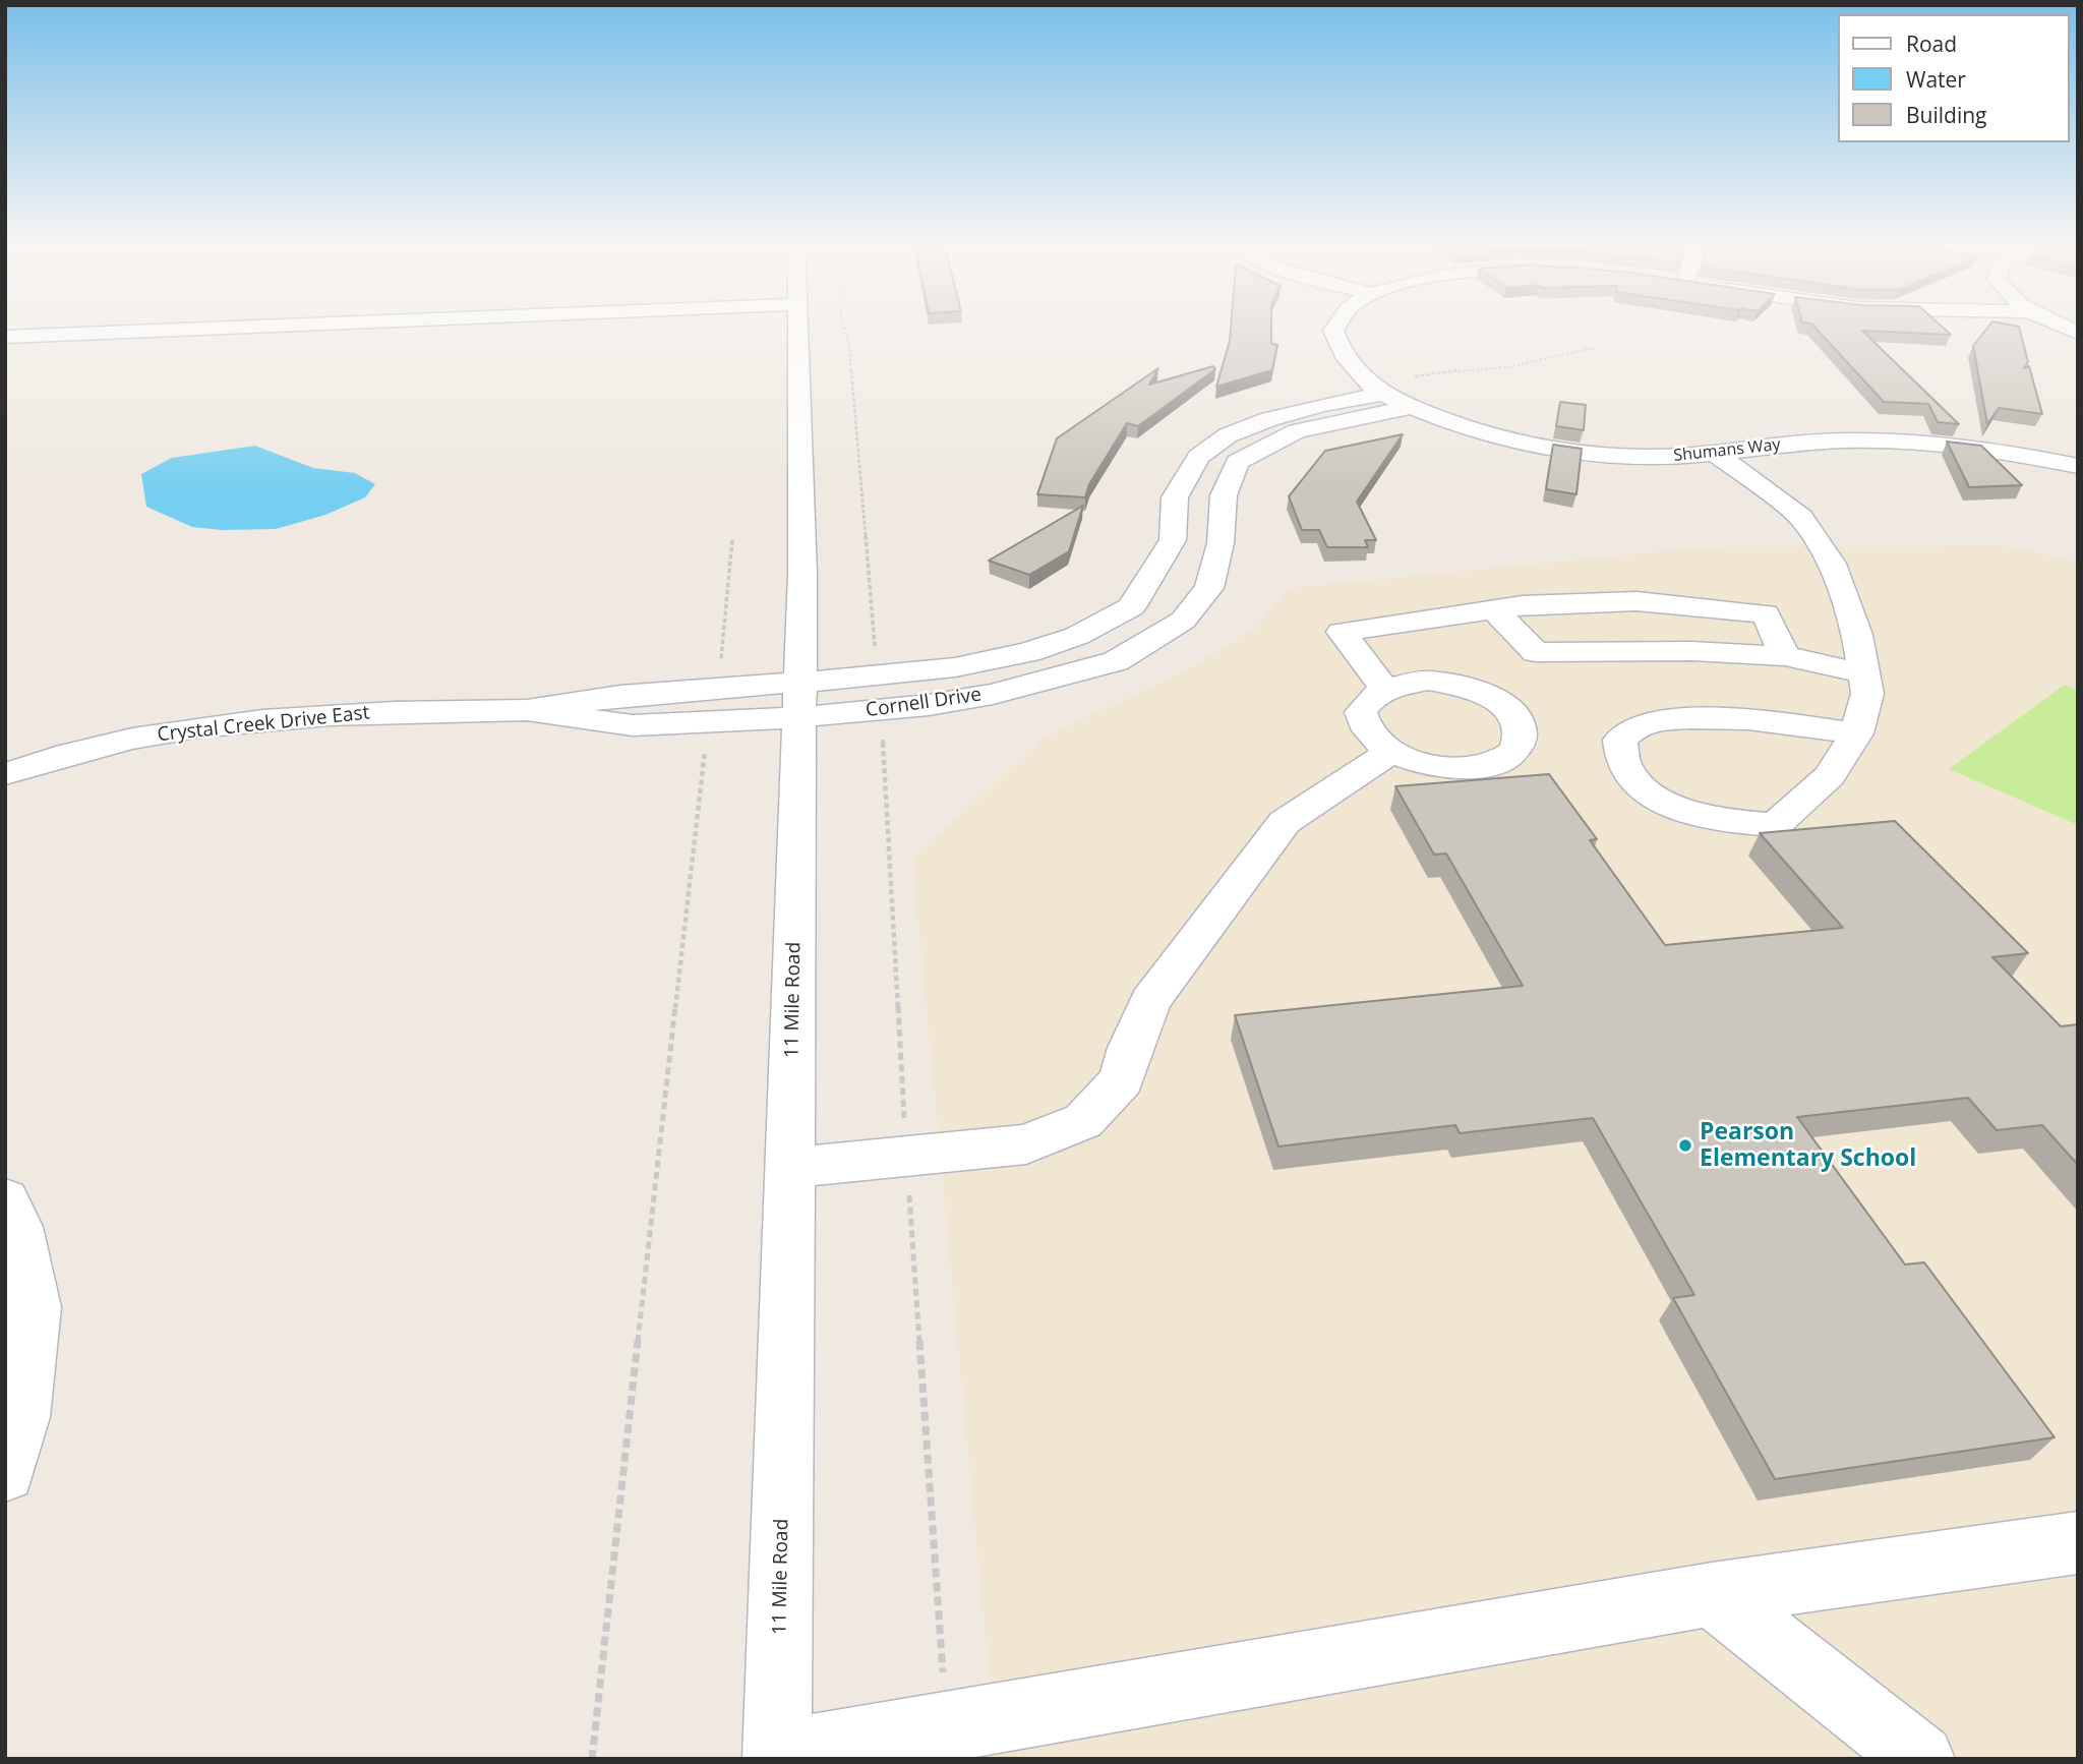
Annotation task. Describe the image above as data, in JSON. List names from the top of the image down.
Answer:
{
  "streets": {
    "street": [
      "Shumans Way",
      "Cornell Drive",
      "Crystal Creek Drive East",
      "11 Mile Road"
    ]
  },
  "crossings": [
    ["Shumans Way", "Cornell Drive"],
    ["Cornell Drive", "Crystal Creek Drive East"],
    ["Cornell Drive", "11 Mile Road"],
    ["Crystal Creek Drive East", "11 Mile Road"]
  ],
  "places": ["Pearson Elementary School"],
  "legend": ["Road", "Water", "Building"]
}
